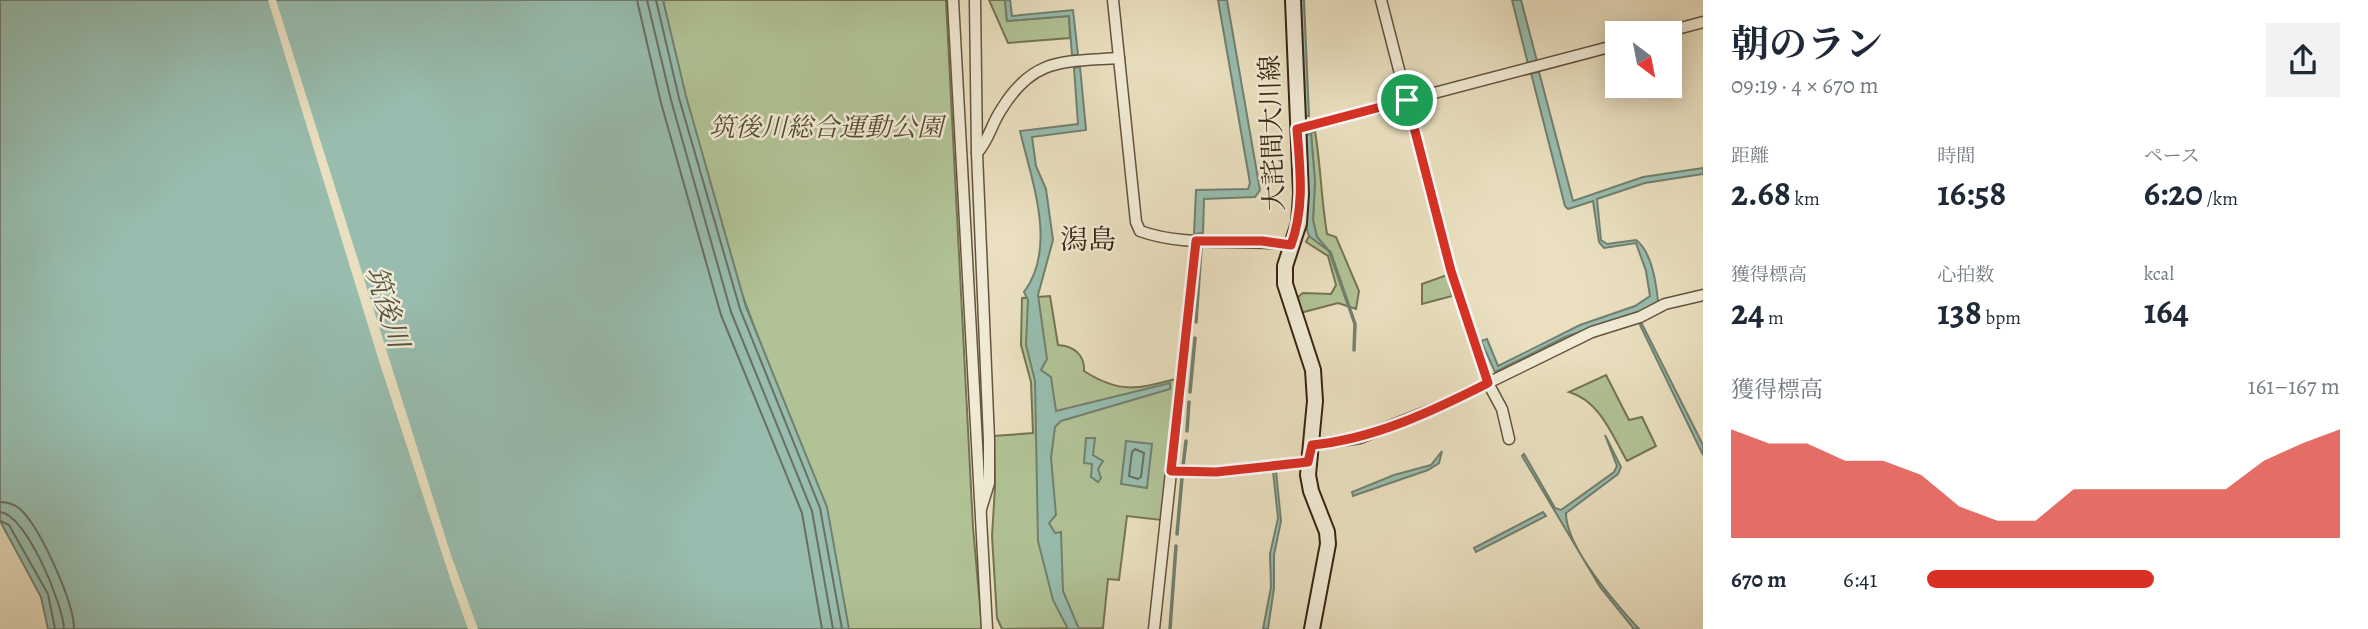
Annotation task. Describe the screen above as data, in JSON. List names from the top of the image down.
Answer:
{
  "streets": {
    "main road": ["大詫間大川線"]
  },
  "districts": ["潟島"],
  "water": ["筑後川"],
  "parks": ["筑後川総合運動公園"],
  "north": "bottom right",
  "page": {
    "heading": ["朝のラン", "09:19 · 4 × 670 m"],
    "stats": [
      ["距離", "2.68 km"],
      ["時間", "16:58"],
      ["ペース", "6:20 /km"],
      ["獲得標高", "24 m"],
      ["心拍数", "138 bpm"],
      ["kcal", "164"]
    ],
    "chart": ["獲得標高", "161–167 m"],
    "list": [
      {
        "name": "670 m",
        "note": "6:41"
      }
    ]
  }
}
